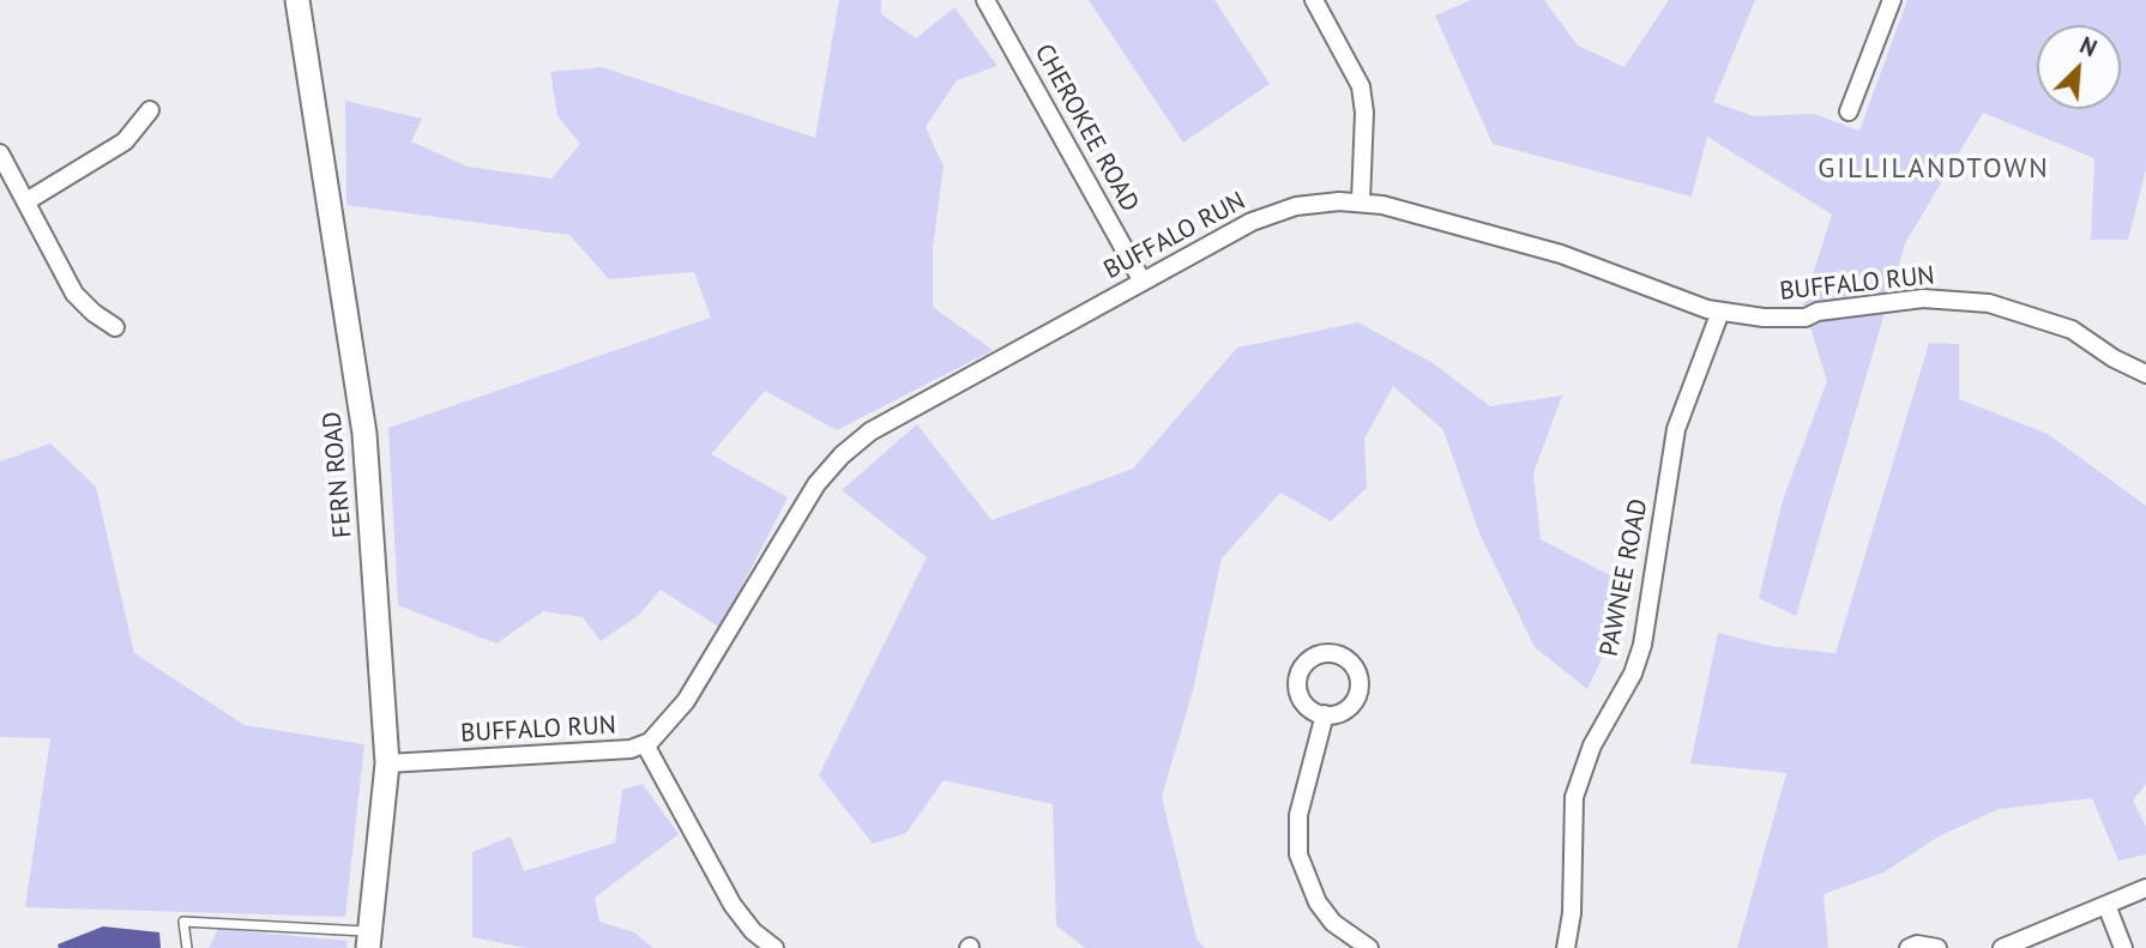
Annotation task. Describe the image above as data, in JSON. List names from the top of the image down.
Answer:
{
  "streets": {
    "street": [
      "CHEROKEE ROAD",
      "BUFFALO RUN",
      "FERN ROAD",
      "PAWNEE ROAD"
    ]
  },
  "crossings": [
    ["CHEROKEE ROAD", "BUFFALO RUN"],
    ["BUFFALO RUN", "FERN ROAD"],
    ["BUFFALO RUN", "PAWNEE ROAD"]
  ],
  "districts": ["GILLILANDTOWN"],
  "north": "top right"
}
